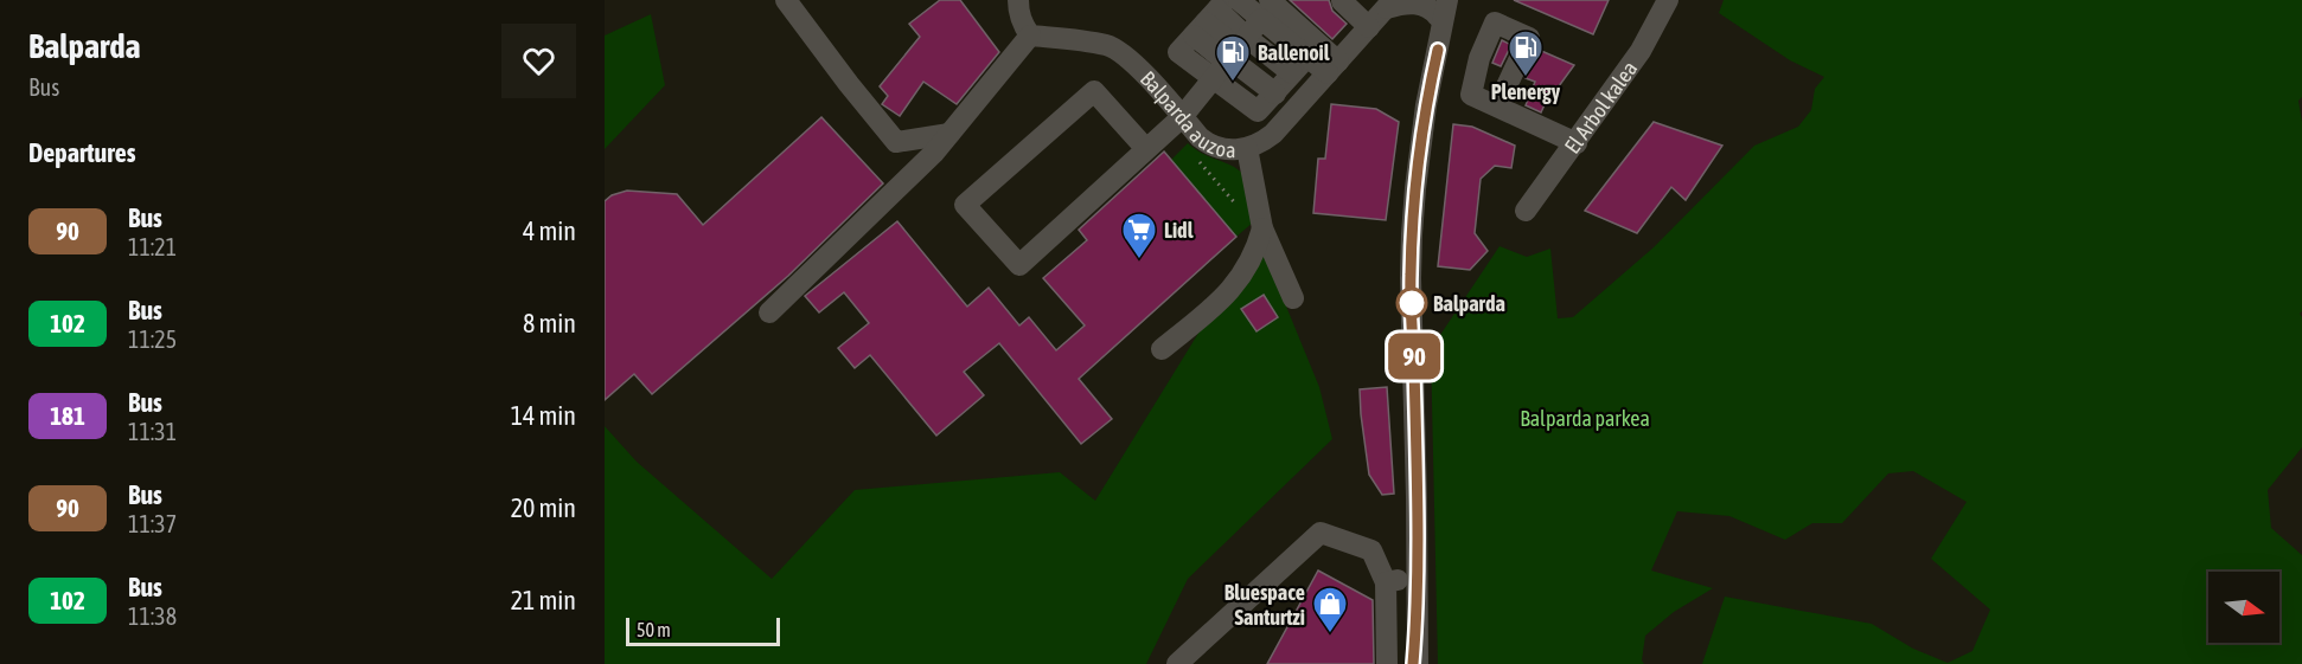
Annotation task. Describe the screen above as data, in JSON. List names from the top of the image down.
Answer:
{
  "streets": {
    "street": ["Balparda auzoa", "El Arbol kalea"]
  },
  "parks": ["Balparda parkea"],
  "places": {
    "fuel station": ["Plenergy", "Ballenoil"],
    "supermarket": ["Lidl"],
    "other": ["Balparda"],
    "shop": ["Bluespace Santurtzi"]
  },
  "lines": ["bus line 90"],
  "scale_bar": "50 m",
  "north": "right",
  "page": {
    "heading": [
      ["Balparda", "Bus"],
      "Departures"
    ],
    "on_map": "90",
    "list": [
      {
        "mark": "90",
        "name": "Bus",
        "note": "11:21",
        "value": "4 min"
      },
      {
        "mark": "102",
        "name": "Bus",
        "note": "11:25",
        "value": "8 min"
      },
      {
        "mark": "181",
        "name": "Bus",
        "note": "11:31",
        "value": "14 min"
      },
      {
        "mark": "90",
        "name": "Bus",
        "note": "11:37",
        "value": "20 min"
      },
      {
        "mark": "102",
        "name": "Bus",
        "note": "11:38",
        "value": "21 min"
      }
    ],
    "scale": "50 m"
  }
}
